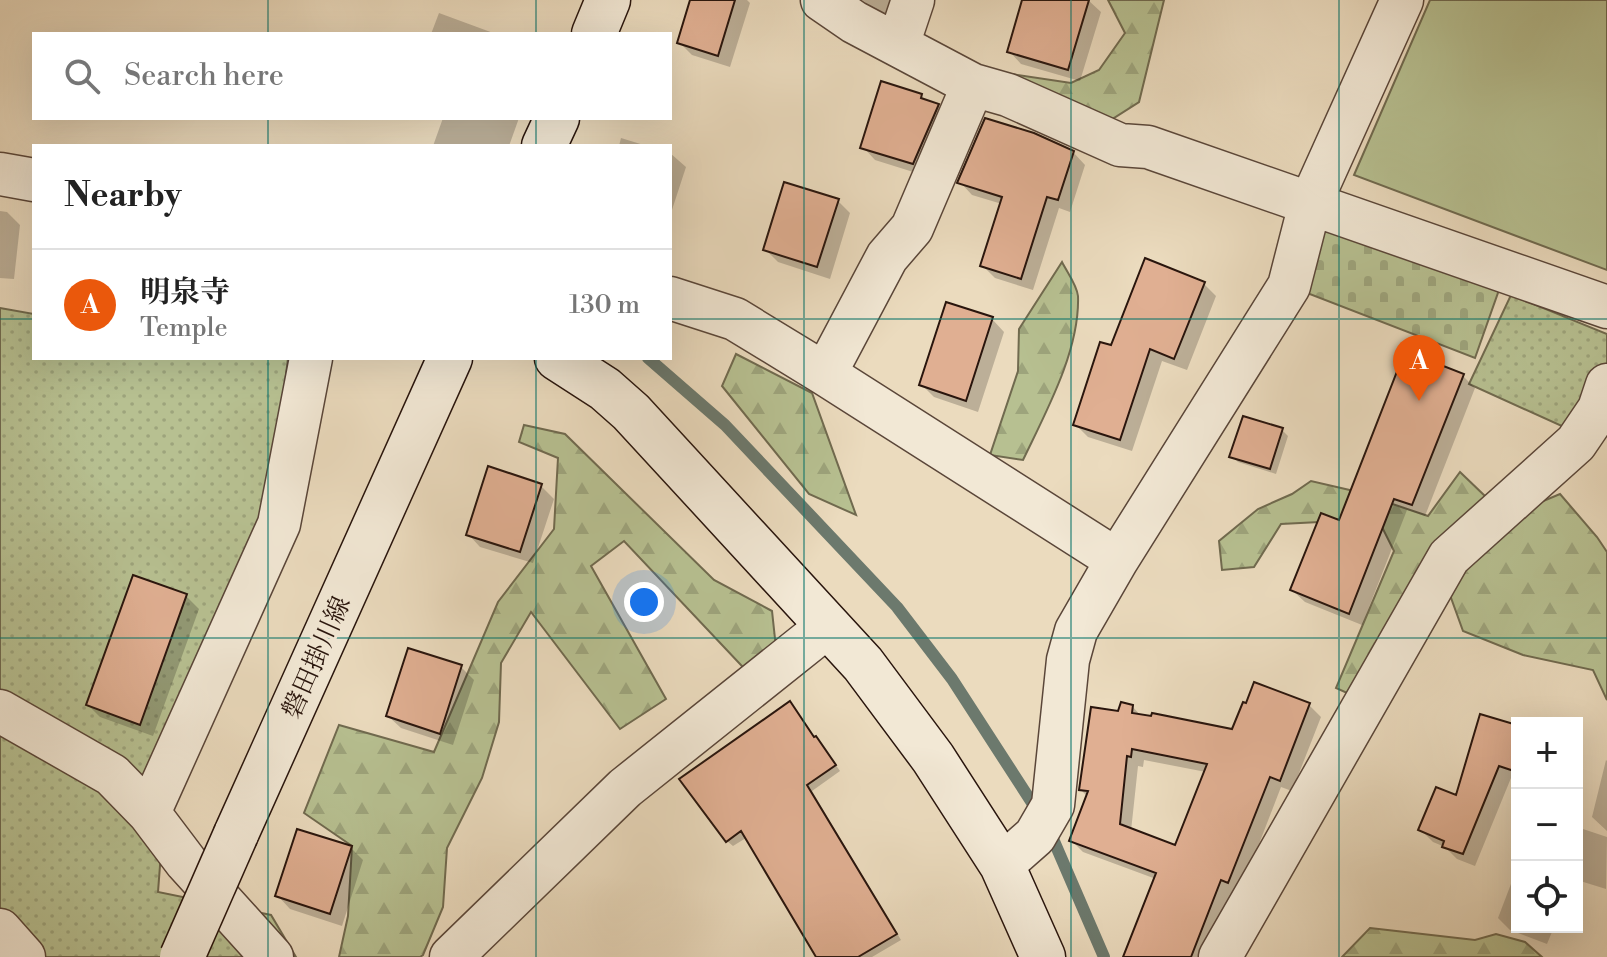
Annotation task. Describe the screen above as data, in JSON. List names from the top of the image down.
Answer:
{
  "streets": {
    "street": ["磐田掛川線"]
  },
  "page": {
    "search": "Search here",
    "heading": "Nearby",
    "list": [
      {
        "mark": "A",
        "name": "明泉寺",
        "note": "Temple",
        "value": "130 m"
      }
    ],
    "pins": "A",
    "map_buttons": ["+", "−"]
  }
}
